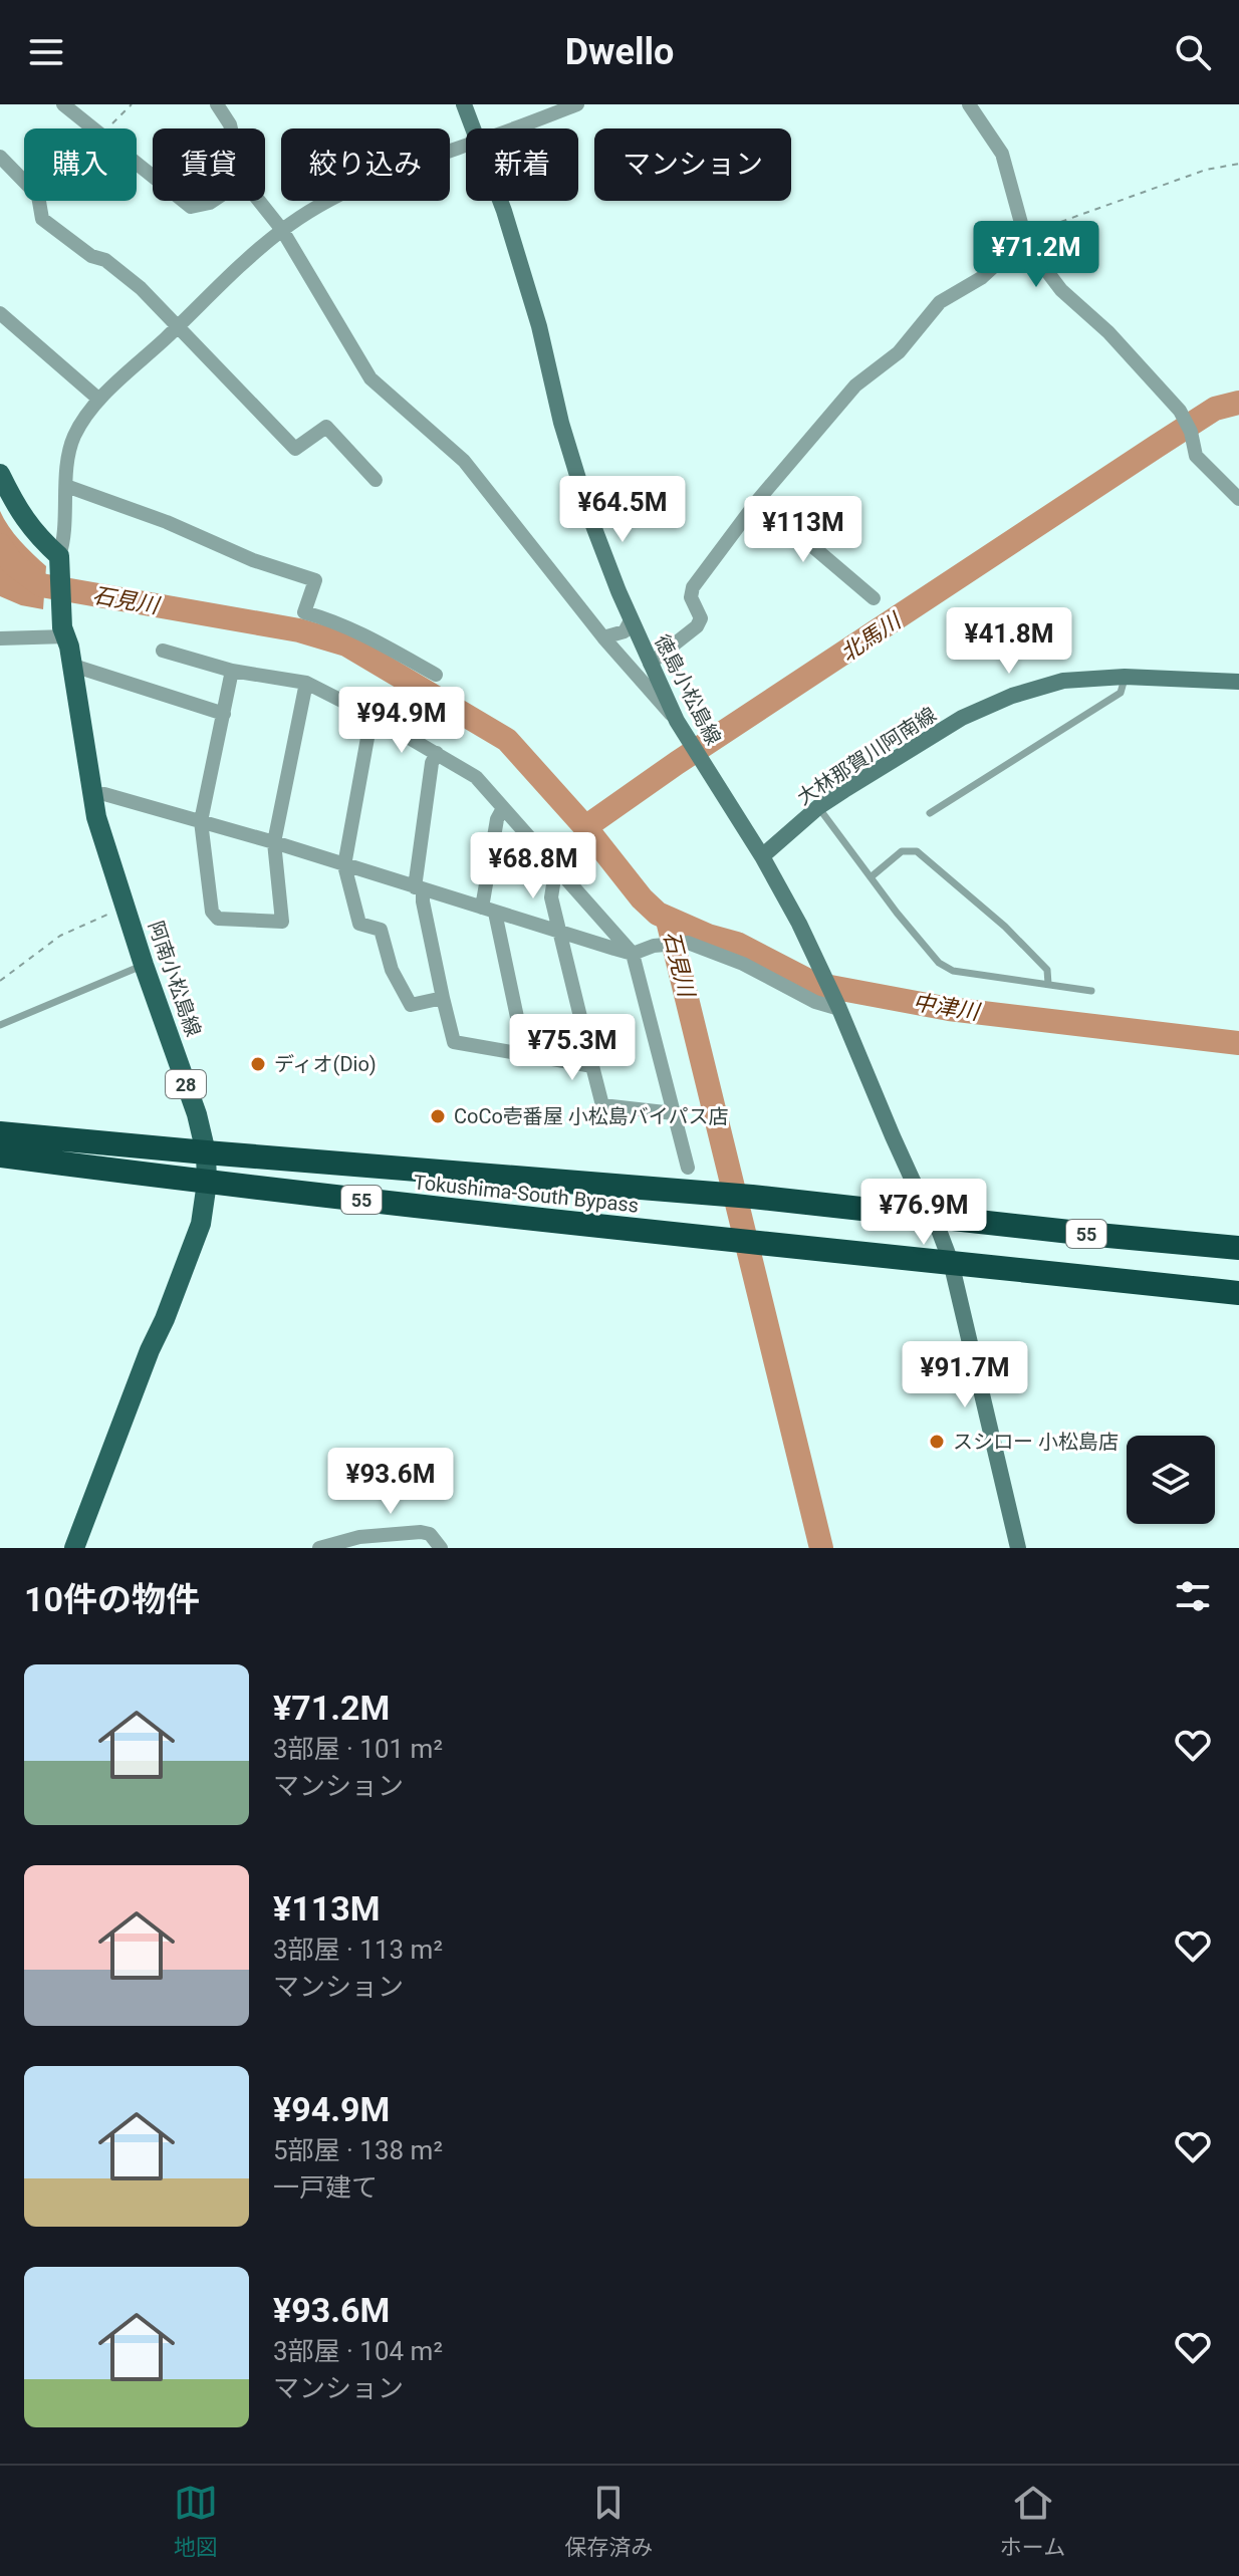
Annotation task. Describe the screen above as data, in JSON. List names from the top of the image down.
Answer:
{
  "streets": {
    "highway": ["Tokushima-South Bypass", "55"],
    "main road": [
      "徳島小松島線",
      "大林那賀川阿南線",
      "阿南小松島線",
      "28"
    ]
  },
  "crossings": [
    ["徳島小松島線", "大林那賀川阿南線"],
    ["徳島小松島線", "Tokushima-South Bypass"],
    ["徳島小松島線", "55"],
    ["阿南小松島線", "Tokushima-South Bypass"],
    ["Tokushima-South Bypass", "55"]
  ],
  "water": ["石見川", "北馬川", "中津川"],
  "places": ["ディオ(Dio)", "CoCo壱番屋 小松島バイパス店", "スシロー 小松島店"],
  "page": {
    "header": "Dwello",
    "chip": [
      "購入",
      "賃貸",
      "絞り込み",
      "新着",
      "マンション"
    ],
    "price": [
      "¥71.2M",
      "¥64.5M",
      "¥113M",
      "¥41.8M",
      "¥94.9M",
      "¥68.8M",
      "¥75.3M",
      "¥76.9M",
      "¥91.7M",
      "¥93.6M"
    ],
    "heading": "10件の物件",
    "list": [
      {
        "name": "¥71.2M",
        "note": "3部屋 · 101 m² · マンション"
      },
      {
        "name": "¥113M",
        "note": "3部屋 · 113 m² · マンション"
      },
      {
        "name": "¥94.9M",
        "note": "5部屋 · 138 m² · 一戸建て"
      },
      {
        "name": "¥93.6M",
        "note": "3部屋 · 104 m² · マンション"
      }
    ],
    "tabs": ["地図", "保存済み", "ホーム"]
  }
}
